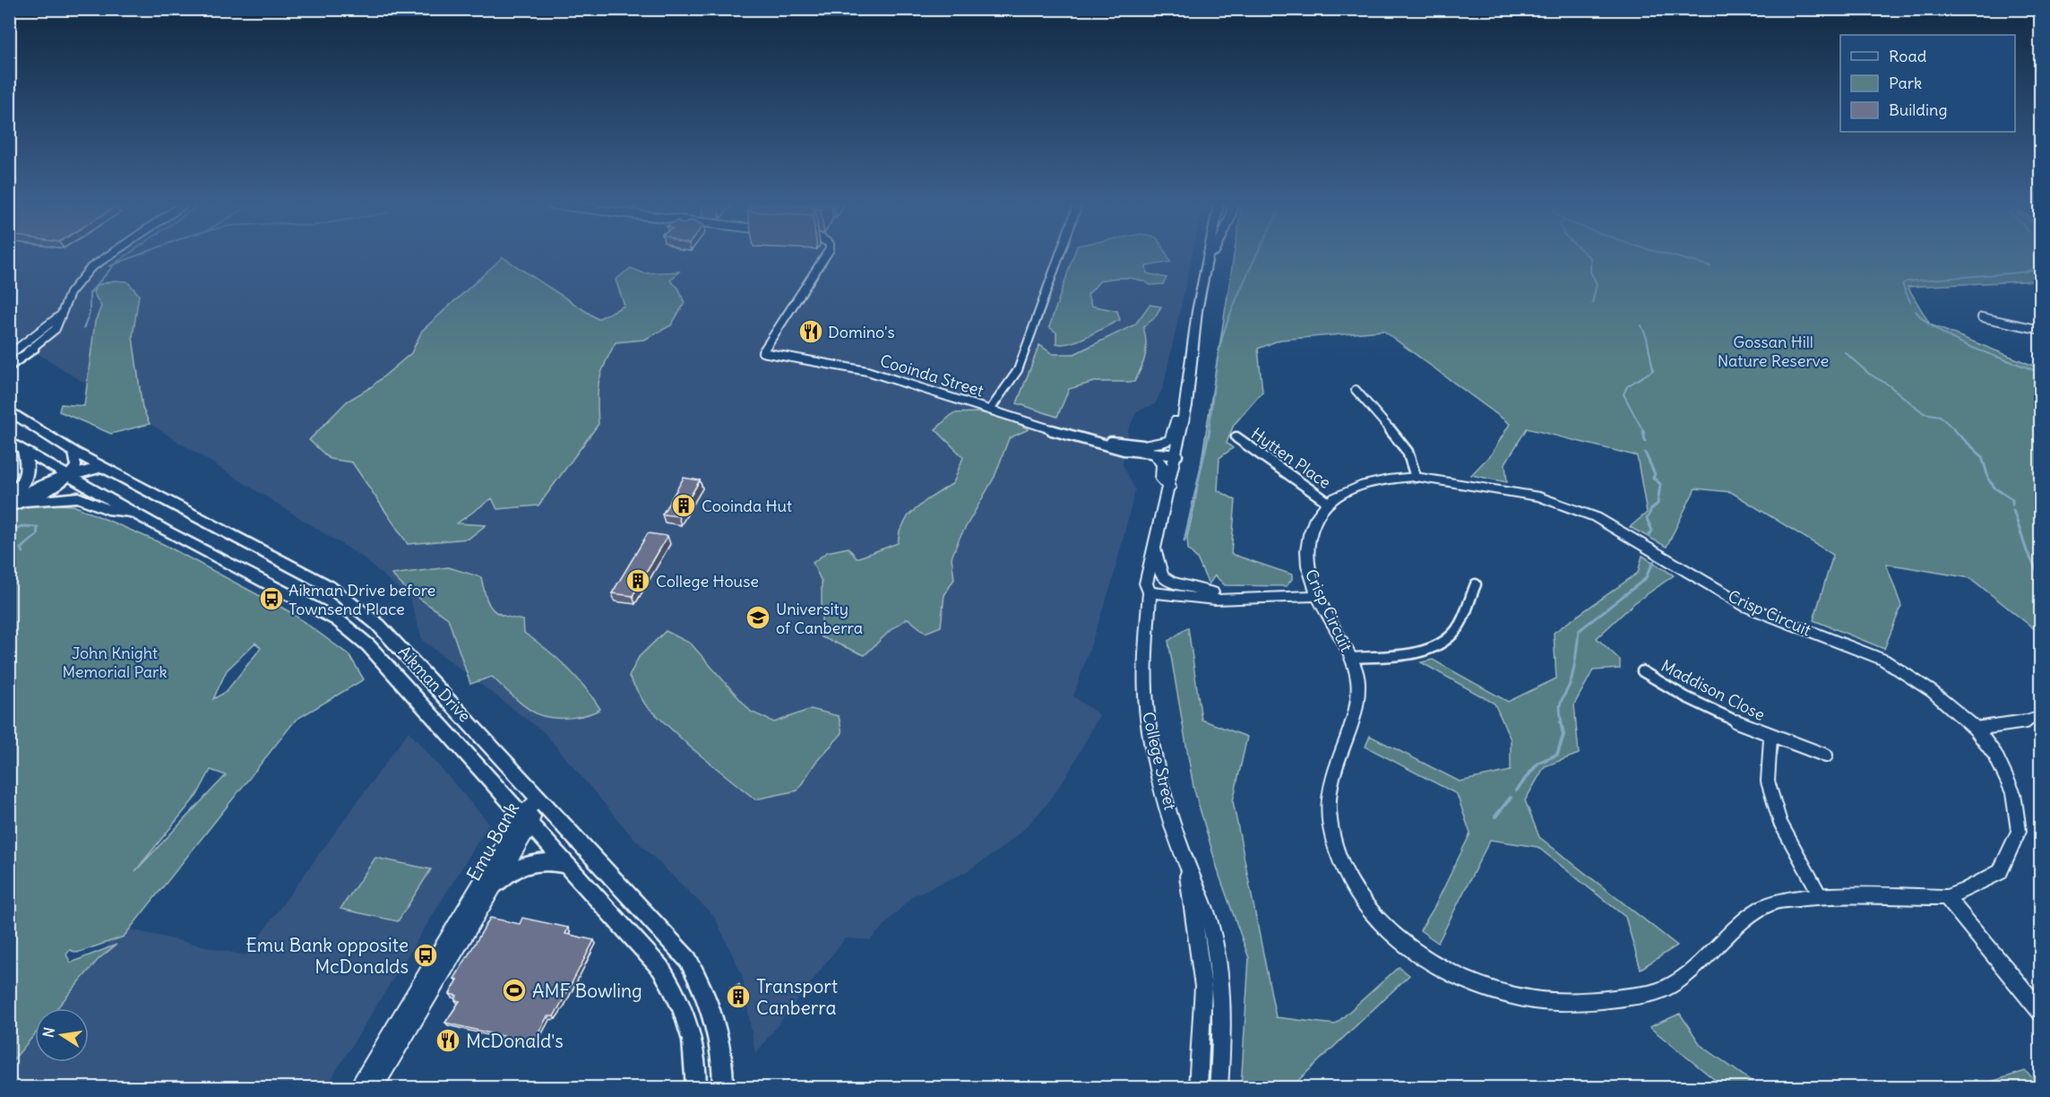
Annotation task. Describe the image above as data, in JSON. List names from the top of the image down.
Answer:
{
  "streets": {
    "main road": ["Aikman Drive"],
    "street": [
      "Cooinda Street",
      "Hytten Place",
      "Crisp Circuit",
      "Maddison Close",
      "College Street",
      "Emu Bank"
    ]
  },
  "crossings": [
    ["Cooinda Street", "College Street"],
    ["Hytten Place", "Crisp Circuit"],
    ["Crisp Circuit", "Maddison Close"],
    ["Aikman Drive", "Emu Bank"]
  ],
  "parks": ["Gossan Hill Nature Reserve", "John Knight Memorial Park"],
  "places": {
    "restaurant": ["Domino's", "McDonald's"],
    "building": ["Cooinda Hut", "College House", "Transport Canberra"],
    "bus stop": ["Aikman Drive before Townsend Place", "Emu Bank opposite McDonalds"],
    "school or university": ["University of Canberra"],
    "sports": ["AMF Bowling"]
  },
  "legend": ["Road", "Park", "Building"],
  "north": "left"
}
